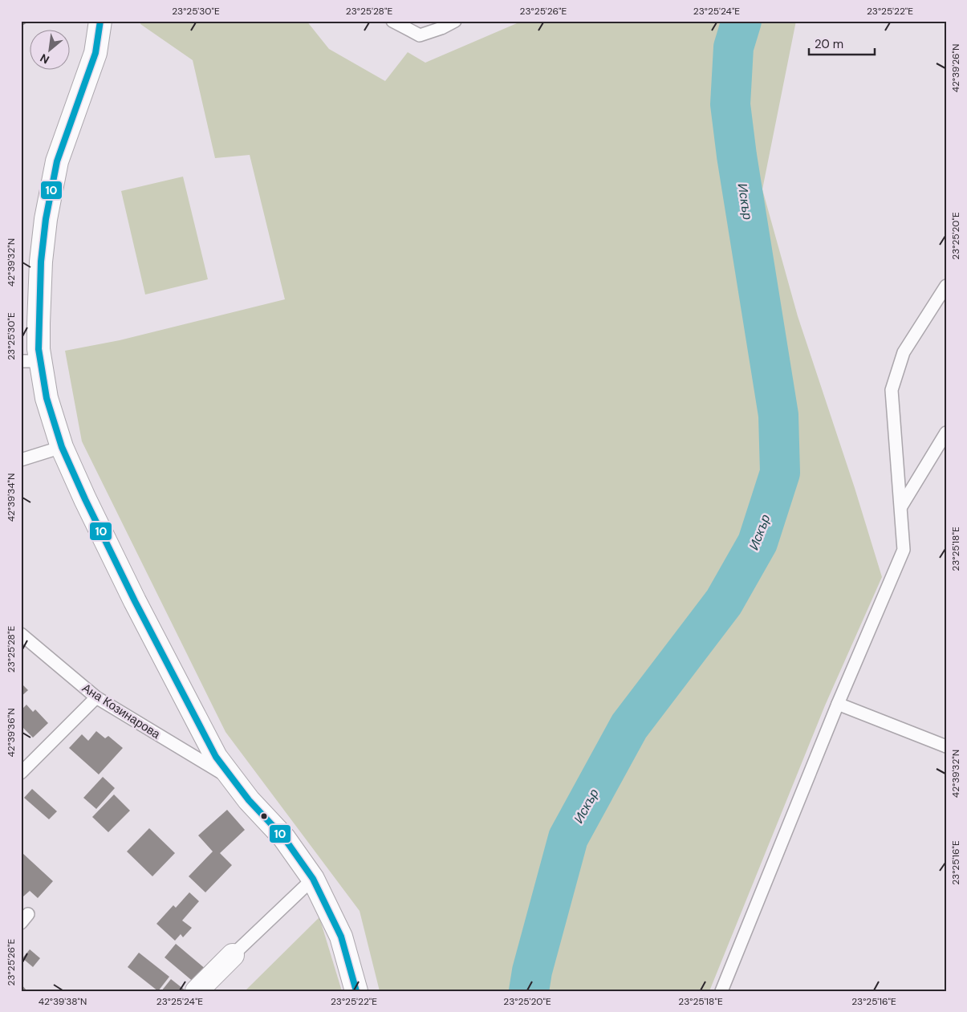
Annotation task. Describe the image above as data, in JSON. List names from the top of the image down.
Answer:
{
  "streets": {
    "lane": ["Ана Козинарова"]
  },
  "water": ["Искър"],
  "lines": ["transit line 10"],
  "scale_bar": "20 m",
  "north": "bottom left",
  "coordinates": [
    "23°25'30\"E",
    "23°25'28\"E",
    "23°25'26\"E",
    "23°25'24\"E",
    "23°25'22\"E",
    "42°39'26\"N",
    "23°25'20\"E",
    "42°39'32\"N",
    "42°39'34\"N",
    "23°25'18\"E",
    "42°39'36\"N",
    "23°25'16\"E",
    "42°39'38\"N"
  ]
}
